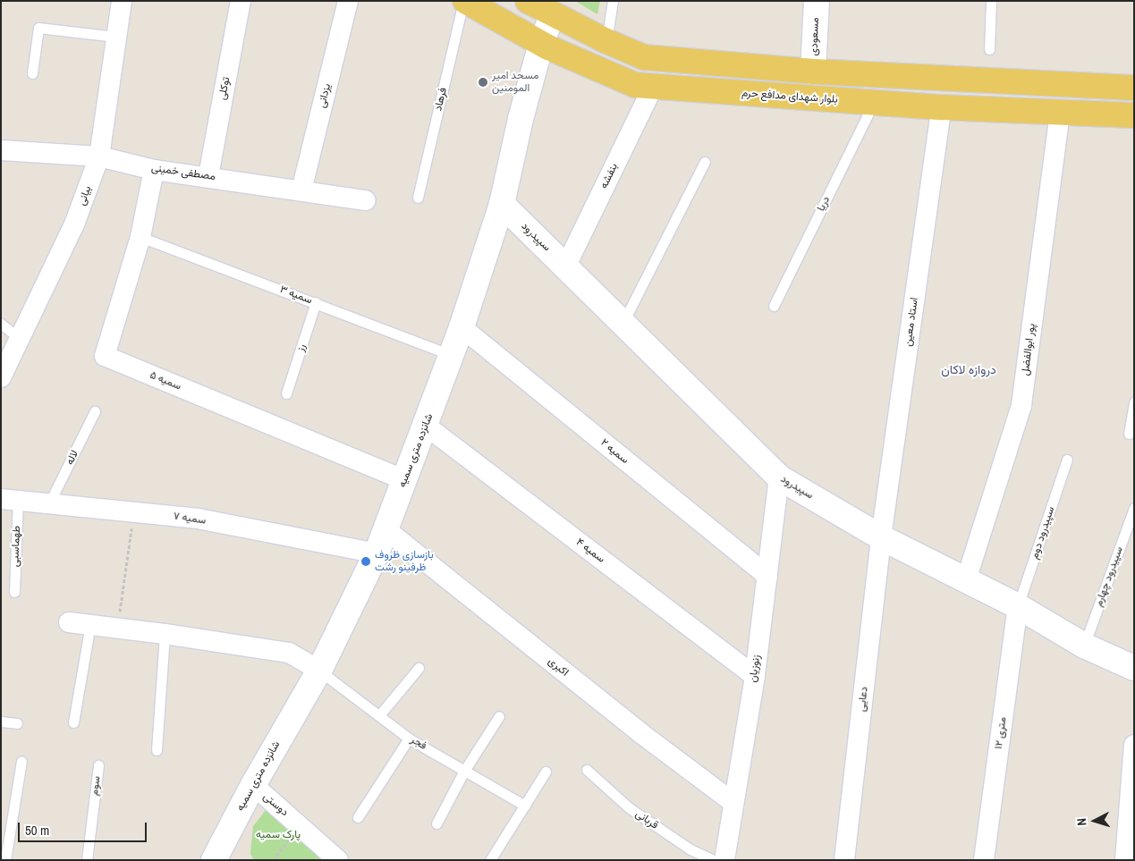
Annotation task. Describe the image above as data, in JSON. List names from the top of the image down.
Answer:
{
  "streets": {
    "main road": ["بلوار شهدای مدافع حرم"],
    "street": [
      "مسعودی",
      "توکلی",
      "یزدانی",
      "مصطفی خمینی",
      "بنفشه",
      "بیانی",
      "سپیدرود",
      "استاد معین",
      "پور ابوالفضل",
      "سمیه ۵",
      "شانزده متری سمیه",
      "سمیه ۲",
      "سمیه ۷",
      "سمیه ۴",
      "اکبری",
      "زنوزیان",
      "دعایی",
      "۱۲ متری",
      "دوستی"
    ],
    "lane": [
      "فرهاد",
      "دریا",
      "سمیه ۳",
      "رز",
      "لاله",
      "سپیدرود دوم",
      "طهماسبی",
      "سپیدرود چهارم",
      "فجر",
      "سوم",
      "قربانی"
    ]
  },
  "crossings": [
    ["توکلی", "مصطفی خمینی"],
    ["یزدانی", "مصطفی خمینی"],
    ["بلوار شهدای مدافع حرم", "فرهاد"],
    ["بلوار شهدای مدافع حرم", "بنفشه"],
    ["بلوار شهدای مدافع حرم", "دریا"],
    ["بلوار شهدای مدافع حرم", "استاد معین"],
    ["بلوار شهدای مدافع حرم", "پور ابوالفضل"],
    ["بلوار شهدای مدافع حرم", "شانزده متری سمیه"],
    ["مصطفی خمینی", "بیانی"],
    ["مصطفی خمینی", "سمیه ۵"],
    ["بنفشه", "سپیدرود"],
    ["سپیدرود", "استاد معین"],
    ["سپیدرود", "پور ابوالفضل"],
    ["سپیدرود", "شانزده متری سمیه"],
    ["سپیدرود", "سپیدرود دوم"],
    ["سپیدرود", "سپیدرود چهارم"],
    ["سپیدرود", "زنوزیان"],
    ["سپیدرود", "دعایی"],
    ["سپیدرود", "۱۲ متری"],
    ["سمیه ۳", "رز"],
    ["سمیه ۳", "سمیه ۵"],
    ["سمیه ۳", "شانزده متری سمیه"],
    ["استاد معین", "دعایی"],
    ["سمیه ۵", "شانزده متری سمیه"],
    ["شانزده متری سمیه", "سمیه ۲"],
    ["شانزده متری سمیه", "سمیه ۷"],
    ["شانزده متری سمیه", "سمیه ۴"],
    ["شانزده متری سمیه", "اکبری"],
    ["شانزده متری سمیه", "فجر"],
    ["شانزده متری سمیه", "دوستی"],
    ["سمیه ۲", "زنوزیان"],
    ["لاله", "سمیه ۷"],
    ["سمیه ۷", "طهماسبی"],
    ["سپیدرود دوم", "۱۲ متری"],
    ["سمیه ۴", "زنوزیان"],
    ["اکبری", "زنوزیان"]
  ],
  "districts": ["دروازه لاکان"],
  "parks": ["پارک سمیه"],
  "places": ["مسحد امیر المومنین", "بازسازی ظروف ظرفینو رشت"],
  "scale_bar": "50 m",
  "north": "left"
}
